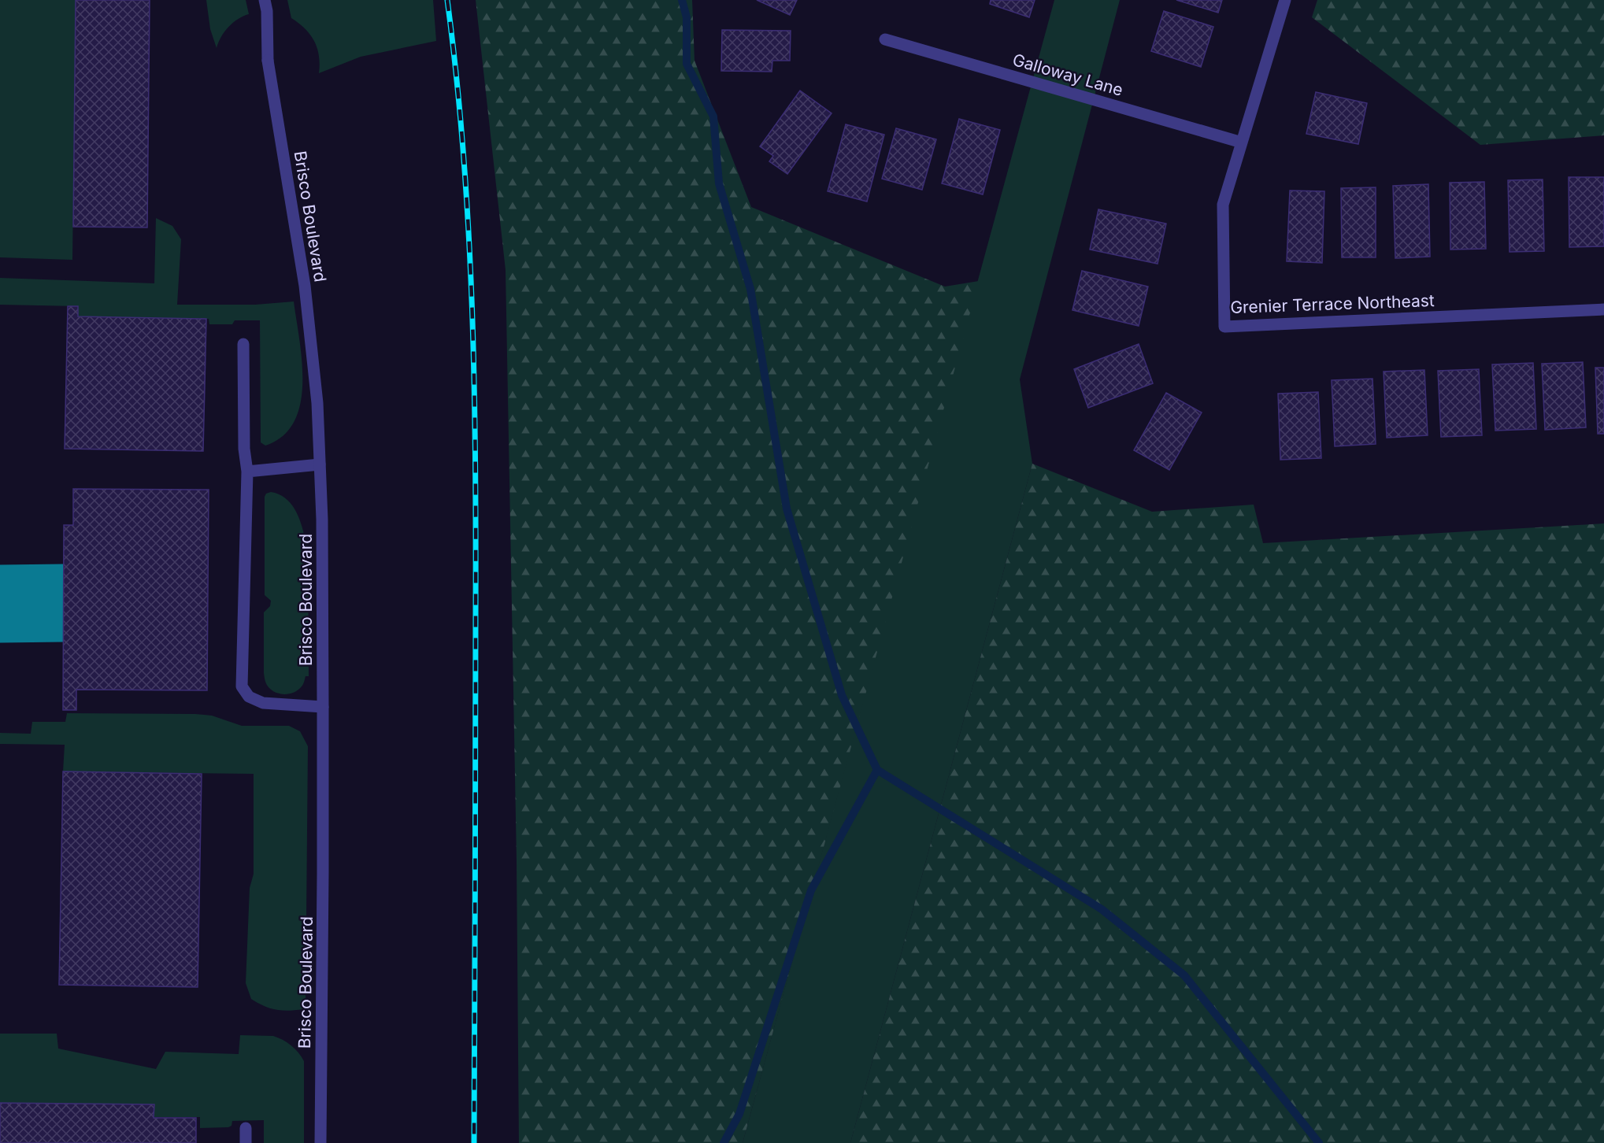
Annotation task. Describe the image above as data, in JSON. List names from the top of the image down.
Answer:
{
  "streets": {
    "street": ["Galloway Lane", "Brisco Boulevard", "Grenier Terrace Northeast"]
  },
  "crossings": [
    ["Galloway Lane", "Grenier Terrace Northeast"]
  ]
}
